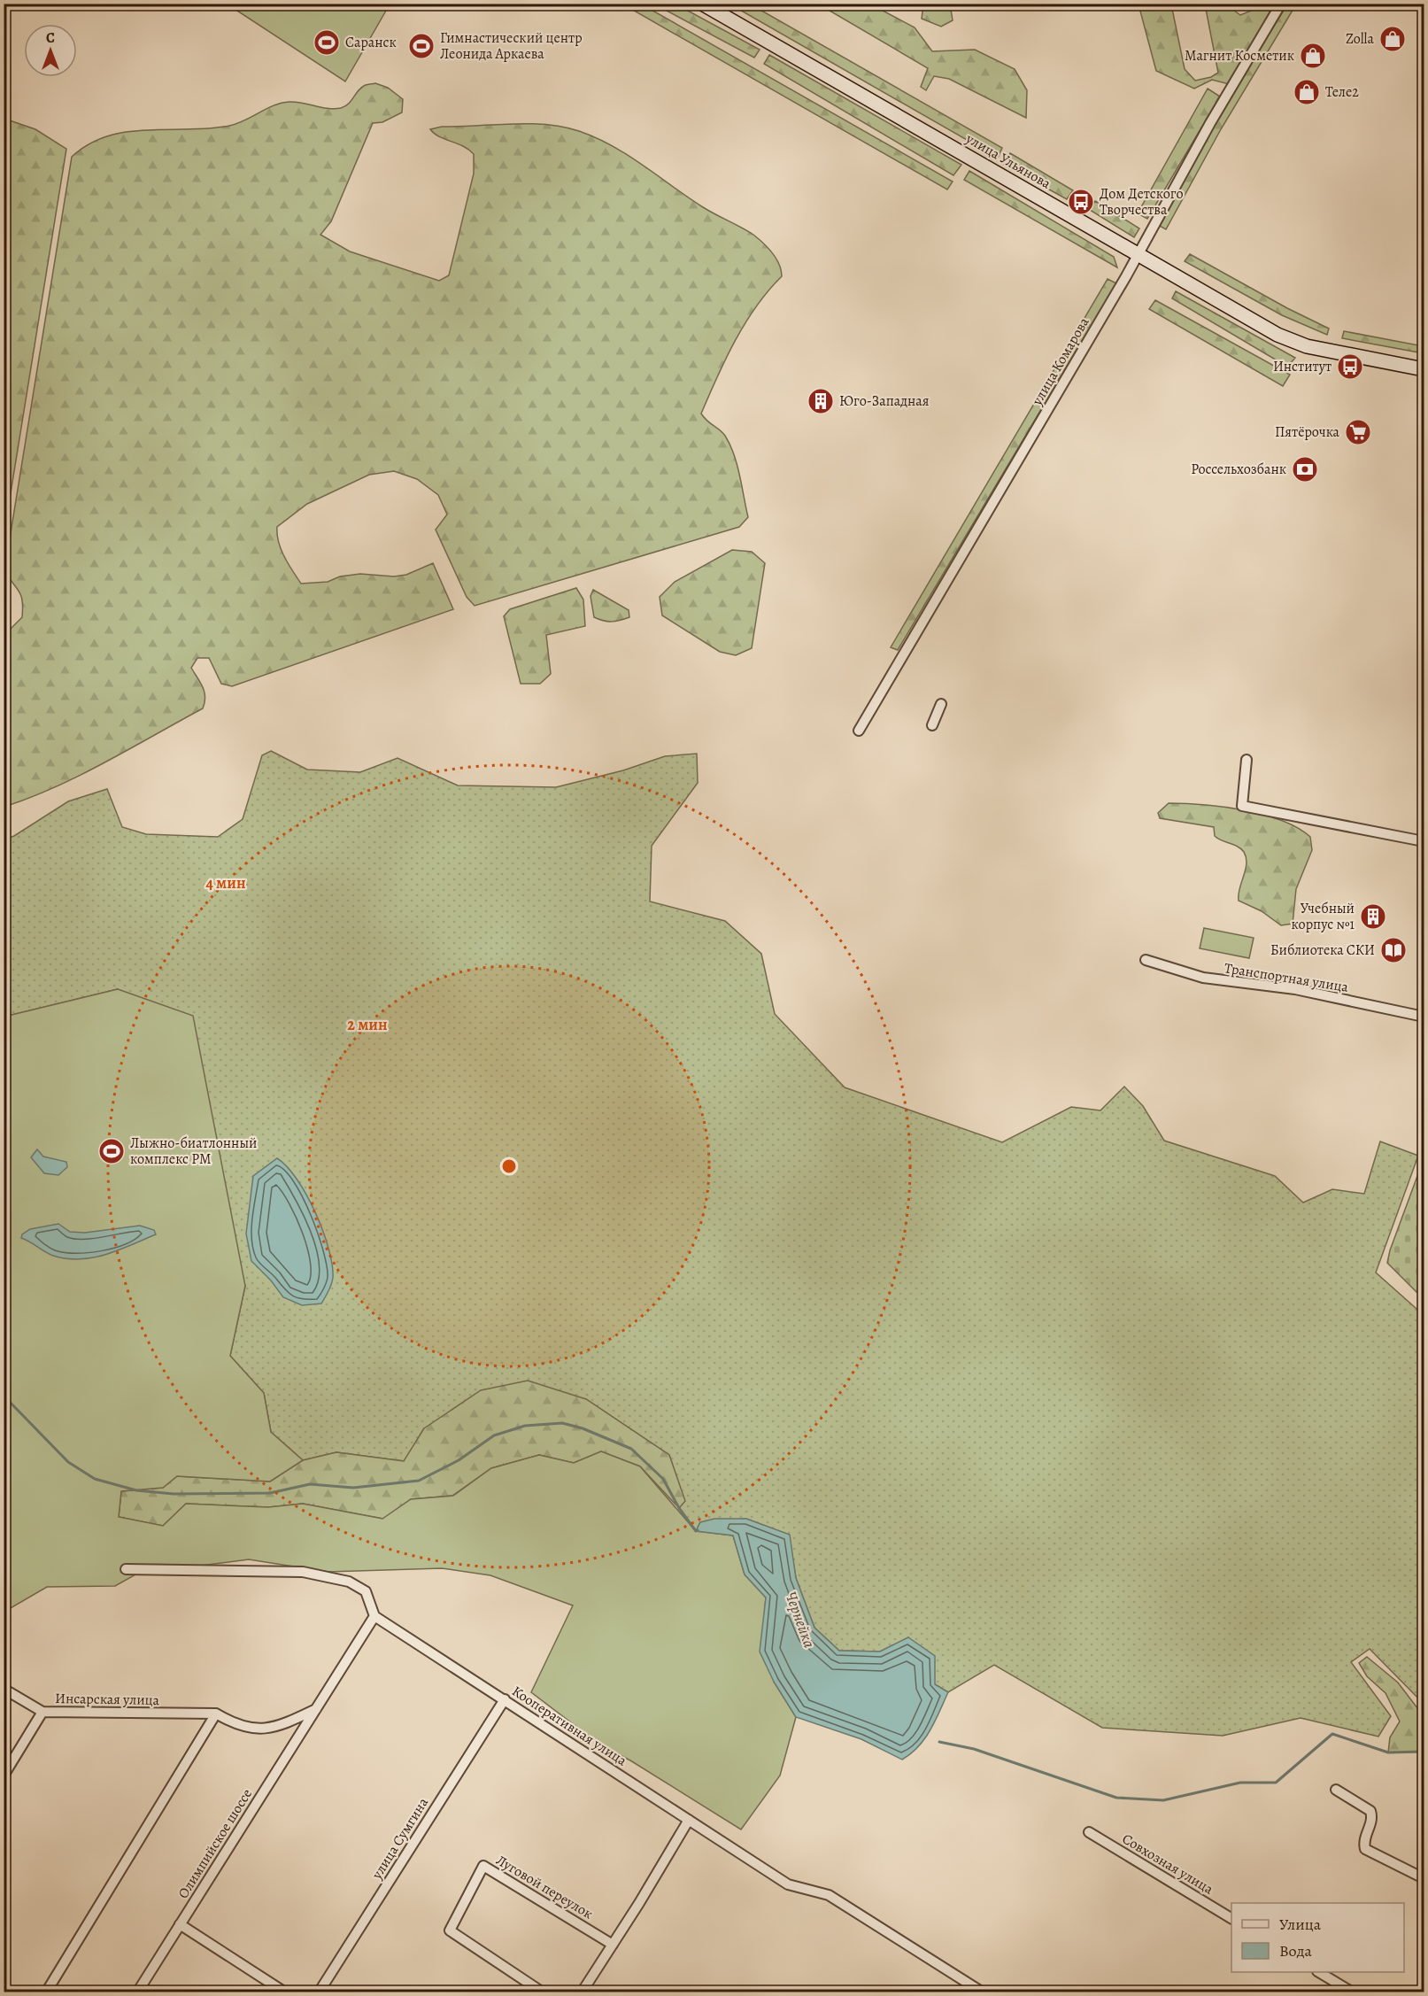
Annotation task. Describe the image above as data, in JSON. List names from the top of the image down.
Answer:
{
  "streets": {
    "main road": ["улица Ульянова"],
    "street": [
      "улица Комарова",
      "Транспортная улица",
      "Инсарская улица",
      "Кооперативная улица",
      "улица Сумгина",
      "Олимпийское шоссе",
      "Совхозная улица",
      "Луговой переулок"
    ]
  },
  "crossings": [
    ["улица Ульянова", "улица Комарова"],
    ["Кооперативная улица", "улица Сумгина"],
    ["Кооперативная улица", "Олимпийское шоссе"]
  ],
  "water": ["Чернейка"],
  "places": {
    "shop": ["Zolla", "Магнит Косметик", "Теле2"],
    "sports": ["Саранск", "Гимнастический центр Леонида Аркаева", "Лыжно-биатлонный комплекс РМ"],
    "bus stop": ["Дом Детского Творчества", "Институт"],
    "building": ["Юго-Западная", "Учебный корпус №1"],
    "supermarket": ["Пятёрочка"],
    "bank": ["Россельхозбанк"],
    "library": ["Библиотека СКИ"]
  },
  "legend": ["Улица", "Вода"],
  "north": "top",
  "rings": ["4 мин", "2 мин"]
}
